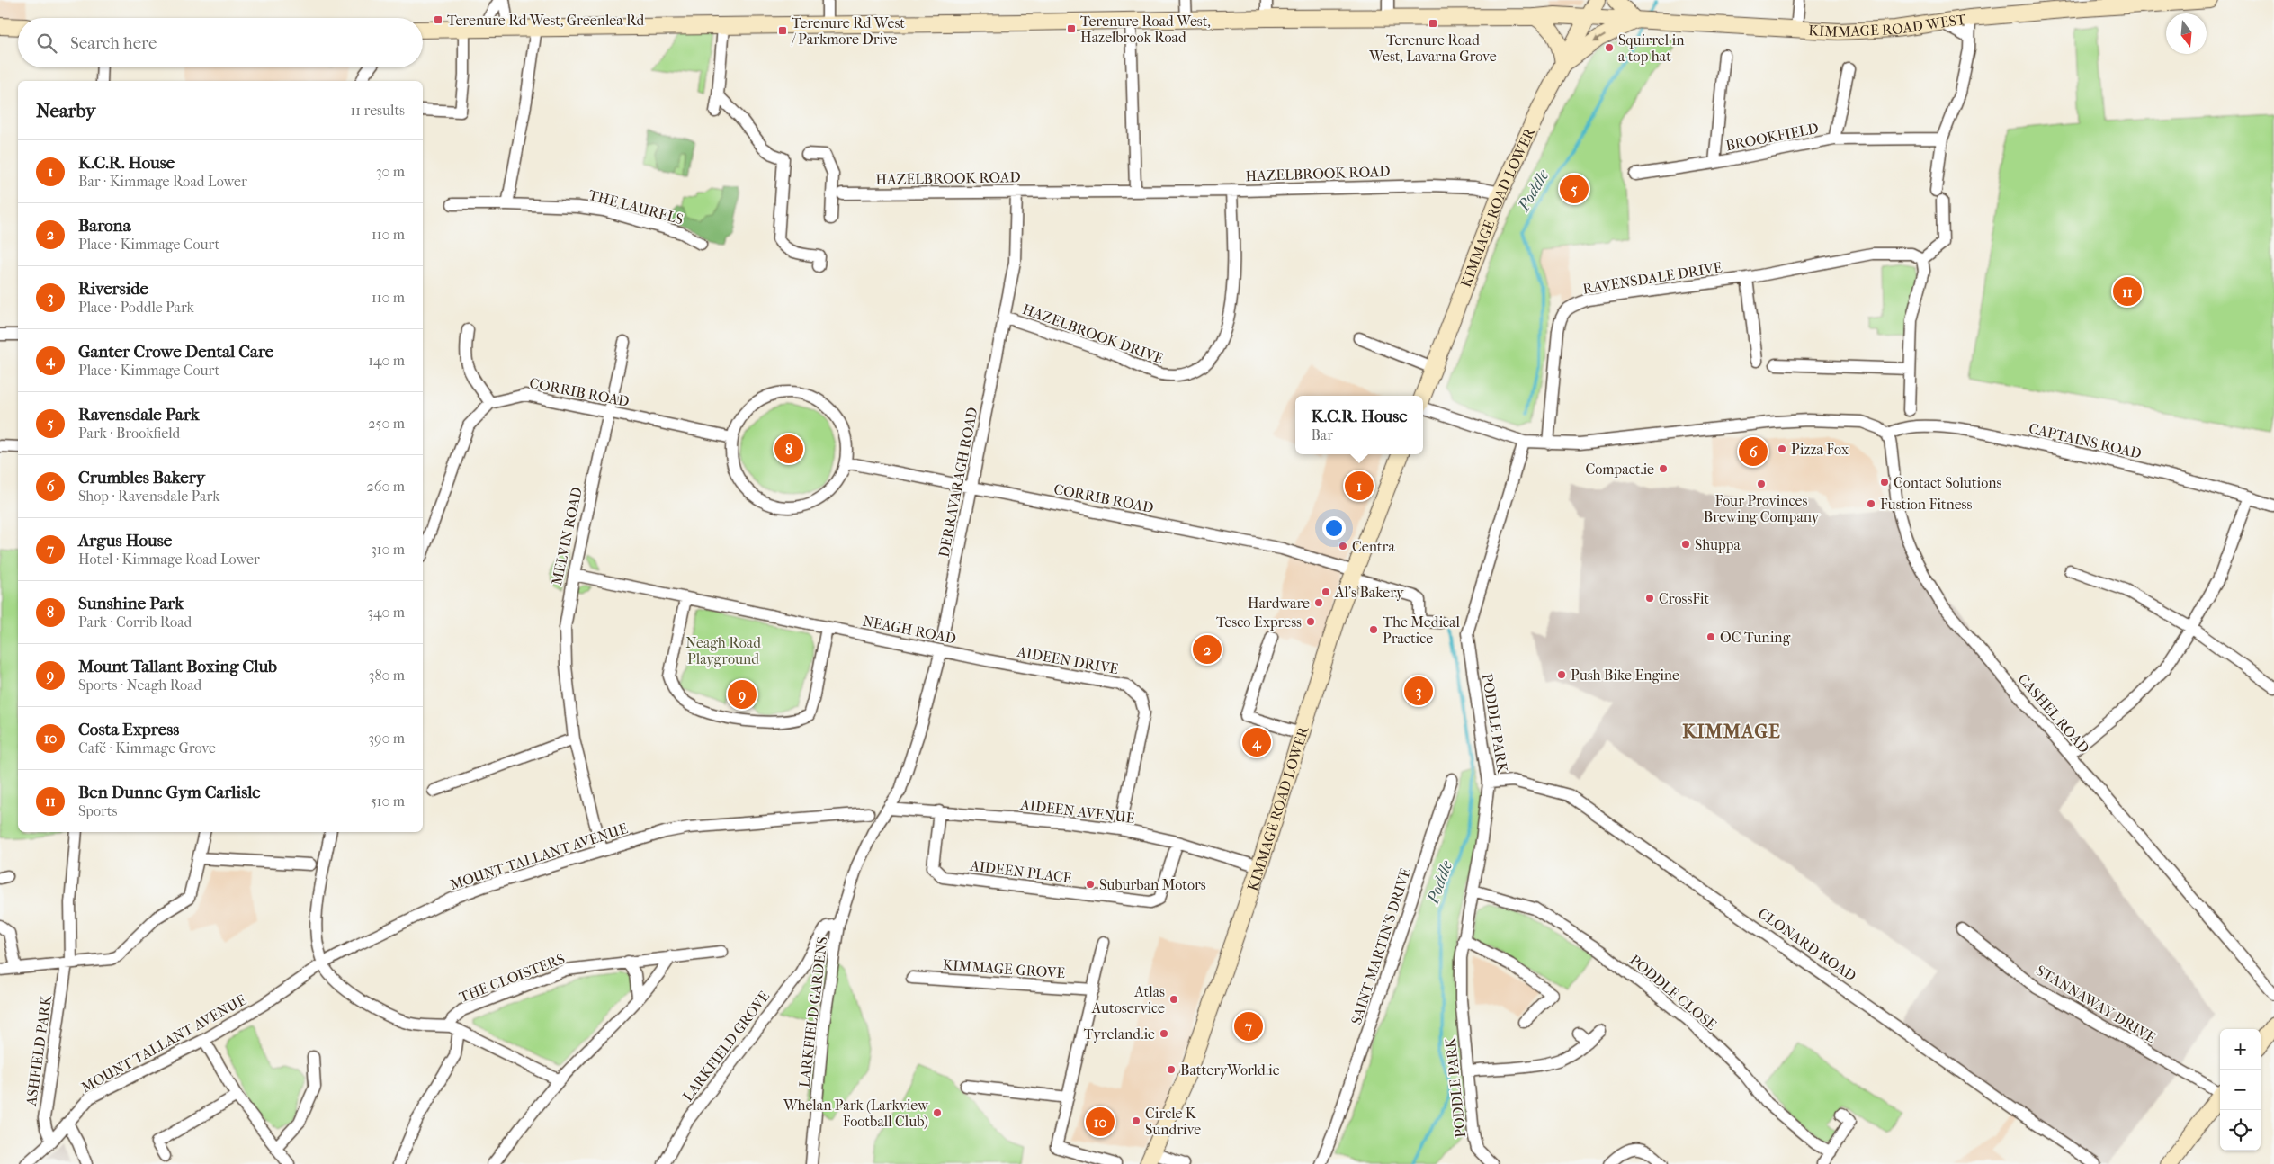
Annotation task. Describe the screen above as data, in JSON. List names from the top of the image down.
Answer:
{
  "streets": {
    "main road": ["KIMMAGE ROAD WEST", "KIMMAGE ROAD LOWER"],
    "street": [
      "BROOKFIELD",
      "HAZELBROOK ROAD",
      "THE LAURELS",
      "RAVENSDALE DRIVE",
      "HAZELBROOK DRIVE",
      "CORRIB ROAD",
      "CAPTAINS ROAD",
      "DERRAVARAGH ROAD",
      "MELVIN ROAD",
      "NEAGH ROAD",
      "AIDEEN DRIVE",
      "CASHEL ROAD",
      "PODDLE PARK",
      "AIDEEN AVENUE",
      "MOUNT TALLANT AVENUE",
      "AIDEEN PLACE",
      "CLONARD ROAD",
      "SAINT MARTIN'S DRIVE",
      "KIMMAGE GROVE",
      "THE CLOISTERS",
      "PODDLE CLOSE",
      "STANNAWAY DRIVE",
      "LARKFIELD GARDENS",
      "LARKFIELD GROVE",
      "ASHFIELD PARK"
    ]
  },
  "crossings": [
    ["KIMMAGE ROAD WEST", "KIMMAGE ROAD LOWER"],
    ["HAZELBROOK ROAD", "KIMMAGE ROAD LOWER"],
    ["HAZELBROOK ROAD", "HAZELBROOK DRIVE"],
    ["KIMMAGE ROAD LOWER", "CORRIB ROAD"],
    ["KIMMAGE ROAD LOWER", "AIDEEN AVENUE"],
    ["HAZELBROOK DRIVE", "DERRAVARAGH ROAD"],
    ["CORRIB ROAD", "DERRAVARAGH ROAD"],
    ["CORRIB ROAD", "MELVIN ROAD"],
    ["CAPTAINS ROAD", "CASHEL ROAD"],
    ["MELVIN ROAD", "NEAGH ROAD"],
    ["MELVIN ROAD", "MOUNT TALLANT AVENUE"],
    ["NEAGH ROAD", "AIDEEN DRIVE"],
    ["AIDEEN DRIVE", "AIDEEN AVENUE"],
    ["PODDLE PARK", "CLONARD ROAD"],
    ["PODDLE PARK", "PODDLE CLOSE"],
    ["AIDEEN AVENUE", "AIDEEN PLACE"],
    ["AIDEEN AVENUE", "LARKFIELD GARDENS"],
    ["MOUNT TALLANT AVENUE", "ASHFIELD PARK"],
    ["LARKFIELD GARDENS", "LARKFIELD GROVE"]
  ],
  "districts": ["KIMMAGE"],
  "water": ["Poddle"],
  "parks": ["Neagh Road Playground"],
  "places": {
    "transit": [
      "Terenure Rd West, Greenlea Rd",
      "Terenure Road West, Lavarna Grove",
      "Terenure Road West, Hazelbrook Road",
      "Terenure Rd West / Parkmore Drive"
    ],
    "other": [
      "Squirrel in a top hat",
      "Pizza Fox",
      "Compact.ie",
      "Contact Solutions",
      "Four Provinces Brewing Company",
      "Fustion Fitness",
      "Shuppa",
      "Centra",
      "Al's Bakery",
      "CrossFit",
      "Hardware",
      "Tesco Express",
      "The Medical Practice",
      "OC Tuning",
      "Push Bike Engine",
      "Suburban Motors",
      "Atlas Autoservice",
      "Tyreland.ie",
      "BatteryWorld.ie",
      "Whelan Park (Larkview Football Club)",
      "Circle K Sundrive"
    ]
  },
  "north": "bottom",
  "page": {
    "search": "Search here",
    "heading": ["Nearby", "11 results"],
    "list": [
      {
        "mark": "1",
        "name": "K.C.R. House",
        "note": "Bar · Kimmage Road Lower",
        "value": "30 m"
      },
      {
        "mark": "2",
        "name": "Barona",
        "note": "Place · Kimmage Court",
        "value": "110 m"
      },
      {
        "mark": "3",
        "name": "Riverside",
        "note": "Place · Poddle Park",
        "value": "110 m"
      },
      {
        "mark": "4",
        "name": "Ganter Crowe Dental Care",
        "note": "Place · Kimmage Court",
        "value": "140 m"
      },
      {
        "mark": "5",
        "name": "Ravensdale Park",
        "note": "Park · Brookfield",
        "value": "250 m"
      },
      {
        "mark": "6",
        "name": "Crumbles Bakery",
        "note": "Shop · Ravensdale Park",
        "value": "260 m"
      },
      {
        "mark": "7",
        "name": "Argus House",
        "note": "Hotel · Kimmage Road Lower",
        "value": "310 m"
      },
      {
        "mark": "8",
        "name": "Sunshine Park",
        "note": "Park · Corrib Road",
        "value": "340 m"
      },
      {
        "mark": "9",
        "name": "Mount Tallant Boxing Club",
        "note": "Sports · Neagh Road",
        "value": "380 m"
      },
      {
        "mark": "10",
        "name": "Costa Express",
        "note": "Café · Kimmage Grove",
        "value": "390 m"
      },
      {
        "mark": "11",
        "name": "Ben Dunne Gym Carlisle",
        "note": "Sports",
        "value": "510 m"
      }
    ],
    "pins": [
      "5",
      "11",
      "8",
      "6",
      "1",
      "2",
      "3",
      "9",
      "4",
      "7",
      "10"
    ],
    "popup": ["K.C.R. House", "Bar"],
    "map_buttons": ["+", "−"]
  }
}
